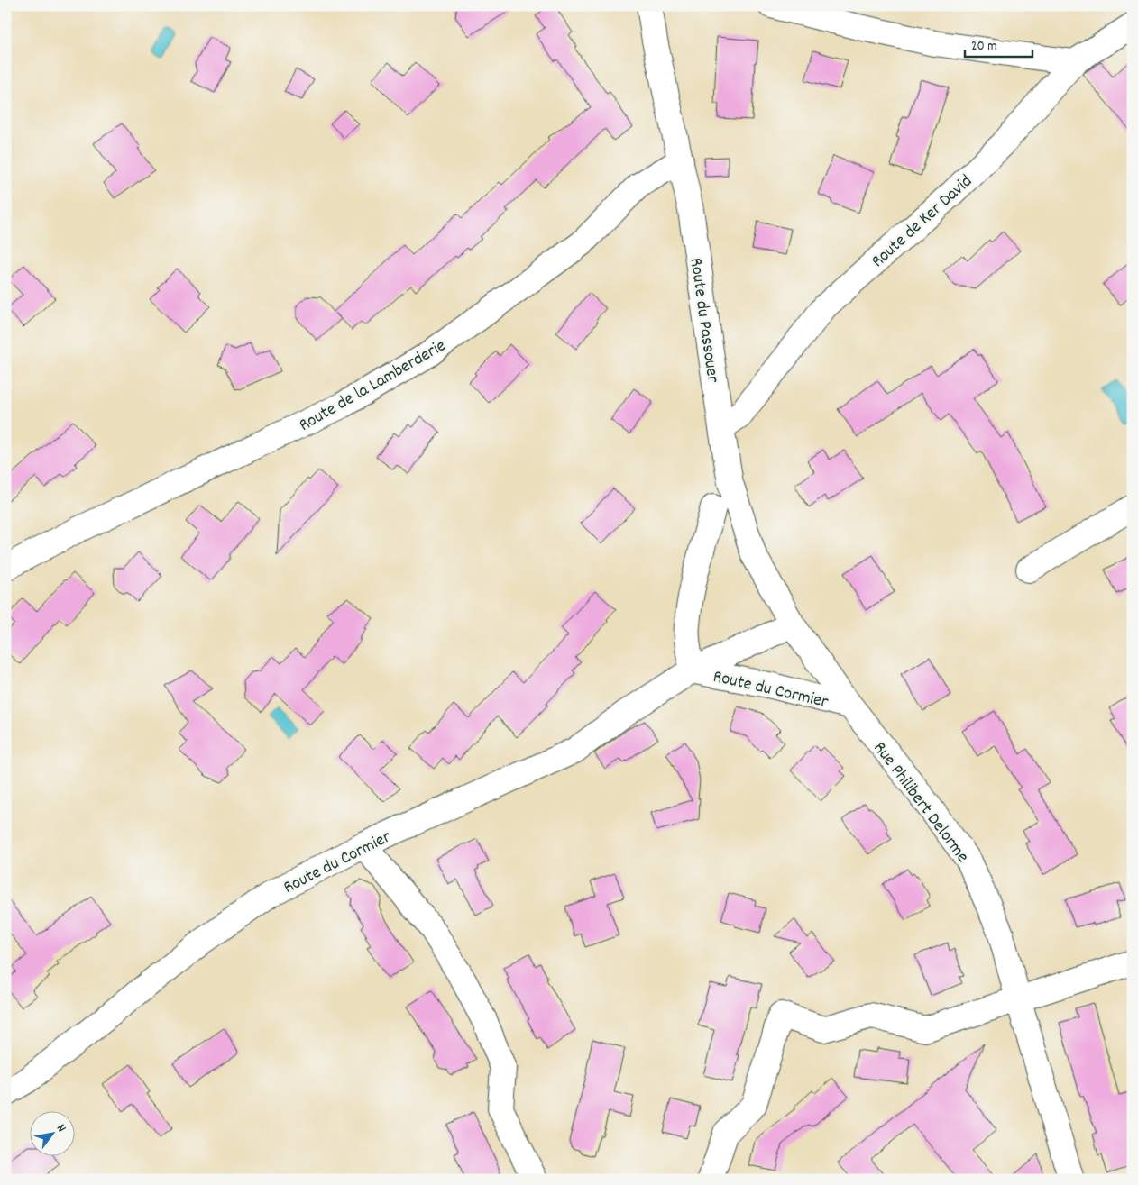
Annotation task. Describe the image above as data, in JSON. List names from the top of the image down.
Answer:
{
  "streets": {
    "street": [
      "Route de Ker David",
      "Route du Passouer",
      "Route de la Lamberderie",
      "Route du Cormier",
      "Rue Philibert Delorme"
    ]
  },
  "crossings": [
    ["Route de Ker David", "Route du Passouer"],
    ["Route du Passouer", "Route de la Lamberderie"],
    ["Route du Passouer", "Route du Cormier"],
    ["Route du Passouer", "Rue Philibert Delorme"],
    ["Route du Cormier", "Rue Philibert Delorme"]
  ],
  "scale_bar": "20 m",
  "north": "top right"
}
